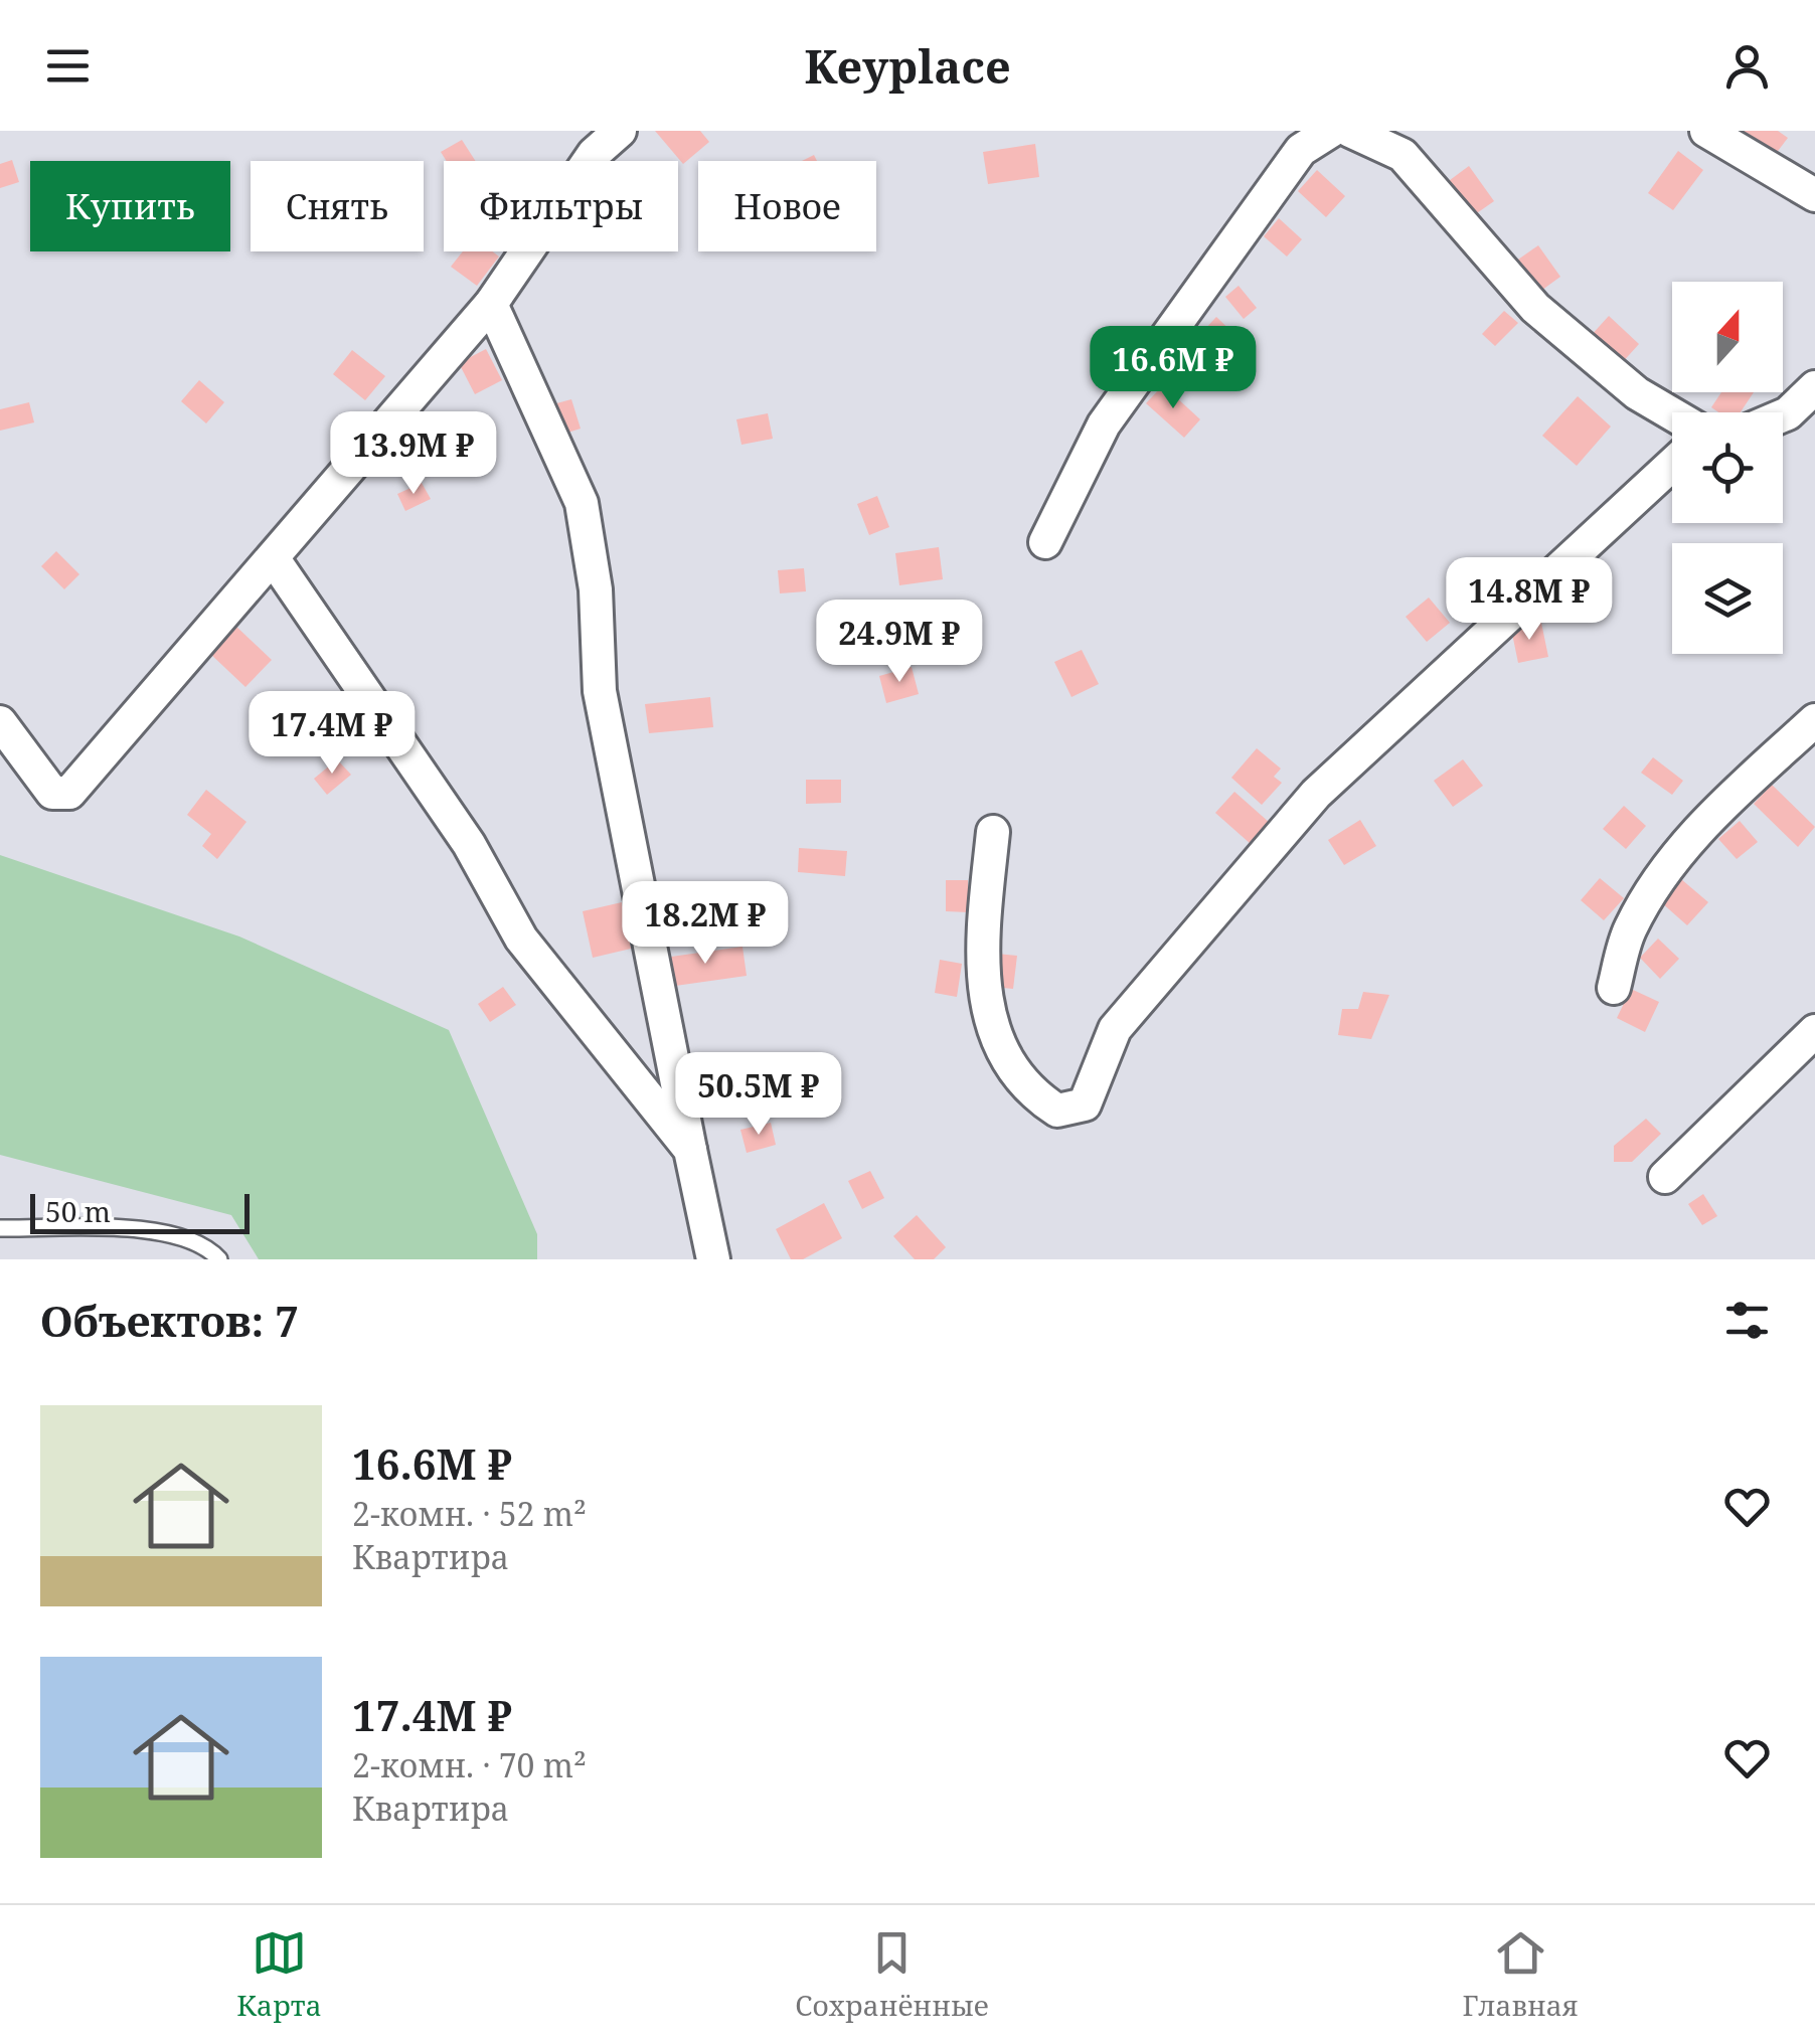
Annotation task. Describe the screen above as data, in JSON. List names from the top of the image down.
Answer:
{
  "scale_bar": "50 m",
  "north": "top",
  "page": {
    "header": "Keyplace",
    "chip": [
      "Купить",
      "Снять",
      "Фильтры",
      "Новое"
    ],
    "price": [
      "16.6M ₽",
      "13.9M ₽",
      "14.8M ₽",
      "24.9M ₽",
      "17.4M ₽",
      "18.2M ₽",
      "50.5M ₽"
    ],
    "scale": "50 m",
    "heading": "Объектов: 7",
    "list": [
      {
        "name": "16.6M ₽",
        "note": "2-комн. · 52 m² · Квартира"
      },
      {
        "name": "17.4M ₽",
        "note": "2-комн. · 70 m² · Квартира"
      }
    ],
    "tabs": ["Карта", "Сохранённые", "Главная"]
  }
}
